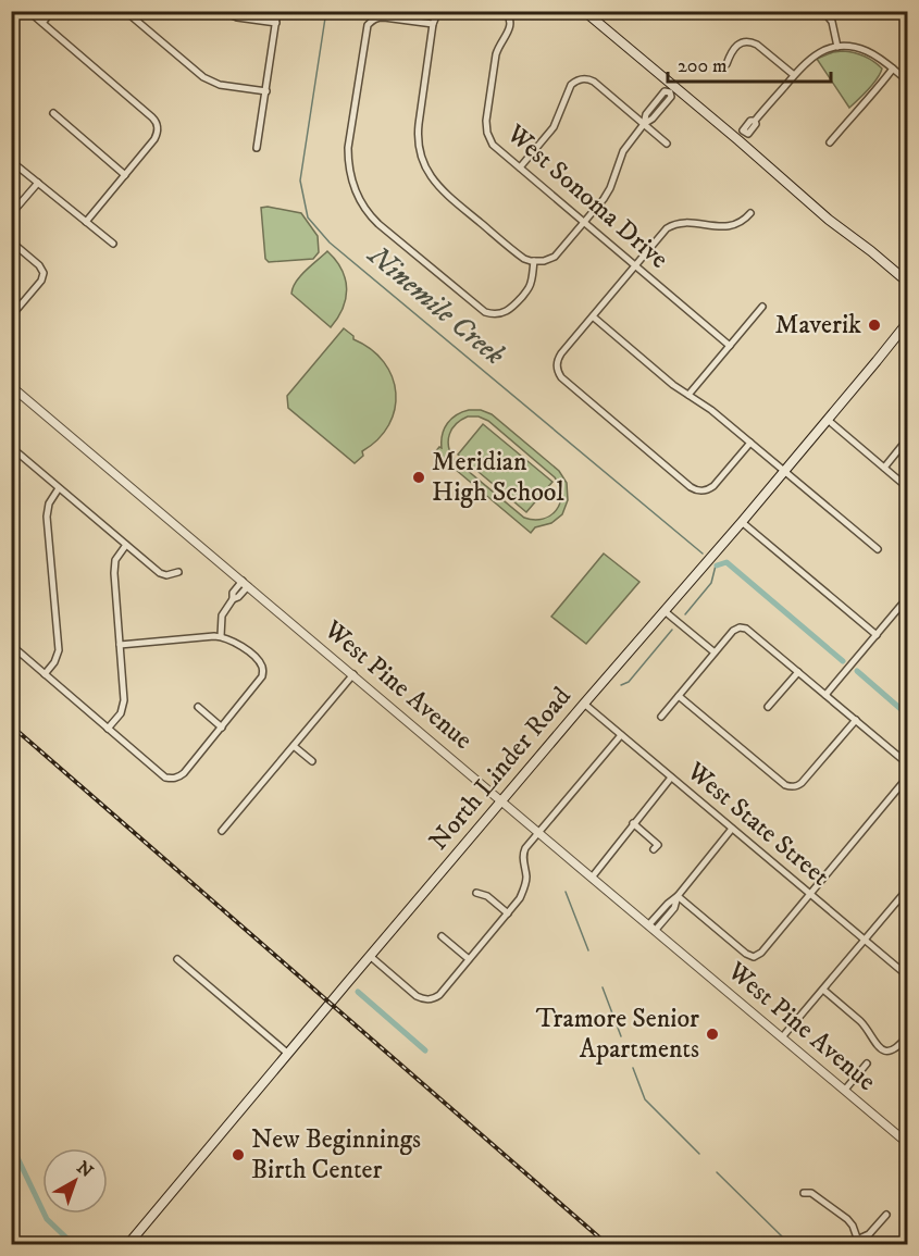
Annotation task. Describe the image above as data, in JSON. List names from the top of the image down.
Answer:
{
  "streets": {
    "main road": ["North Linder Road"],
    "street": ["West Sonoma Drive", "West Pine Avenue", "West State Street"]
  },
  "crossings": [
    ["West Pine Avenue", "North Linder Road"],
    ["North Linder Road", "West State Street"]
  ],
  "water": ["Ninemile Creek"],
  "places": [
    "Maverik",
    "Meridian High School",
    "Tramore Senior Apartments",
    "New Beginnings Birth Center"
  ],
  "scale_bar": "200 m",
  "north": "top right"
}
